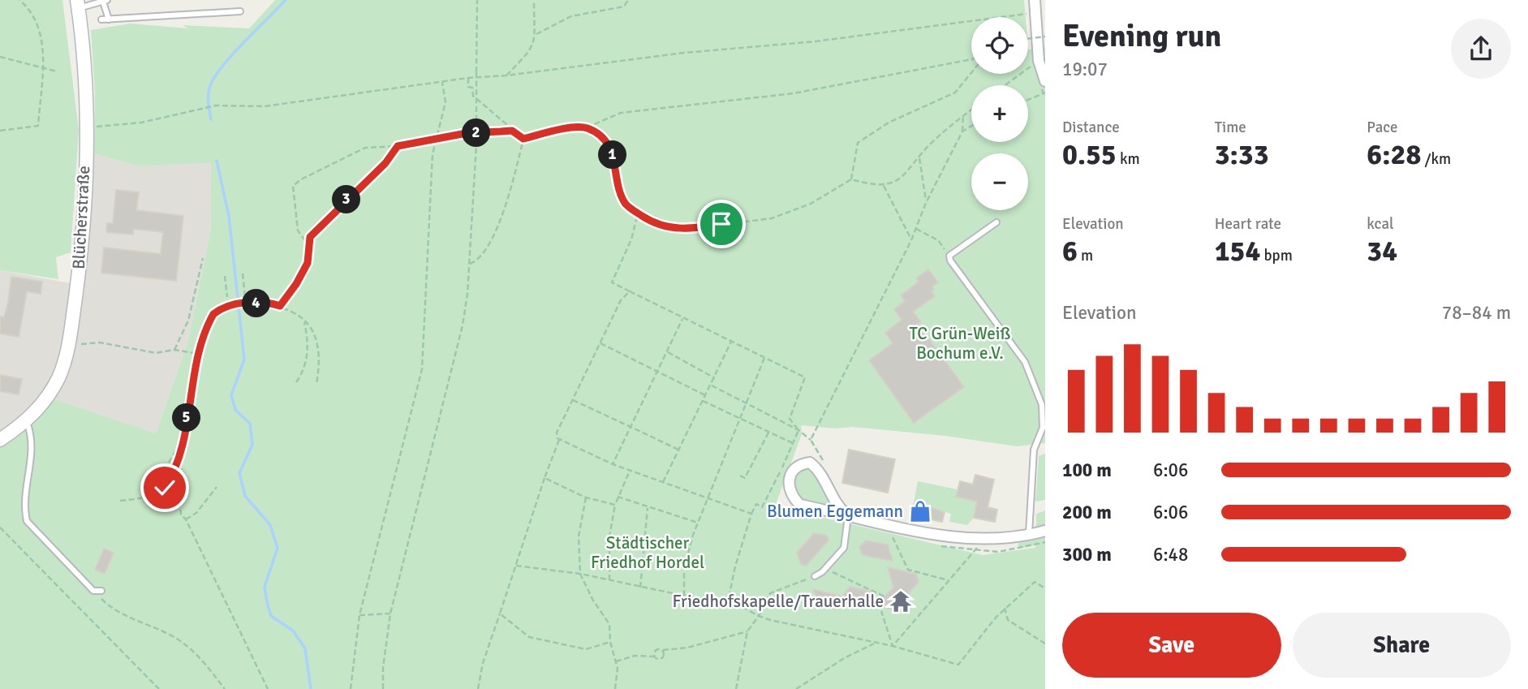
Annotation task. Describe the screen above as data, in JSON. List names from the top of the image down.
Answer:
{
  "streets": {
    "street": ["Blücherstraße"]
  },
  "parks": ["TC Grün-Weiß Bochum e.V.", "Städtischer Friedhof Hordel"],
  "places": {
    "shop": ["Blumen Eggemann"],
    "temple": ["Friedhofskapelle/Trauerhalle"]
  },
  "page": {
    "heading": ["Evening run", "19:07"],
    "map_buttons": ["+", "−"],
    "stats": [
      ["Distance", "0.55 km"],
      ["Time", "3:33"],
      ["Pace", "6:28 /km"],
      ["Elevation", "6 m"],
      ["Heart rate", "154 bpm"],
      ["kcal", "34"]
    ],
    "pins": [
      "2",
      "1",
      "3",
      "4",
      "5"
    ],
    "chart": ["Elevation", "78–84 m"],
    "list": [
      {
        "name": "100 m",
        "note": "6:06"
      },
      {
        "name": "200 m",
        "note": "6:06"
      },
      {
        "name": "300 m",
        "note": "6:48"
      }
    ],
    "buttons": ["Save", "Share"]
  }
}
